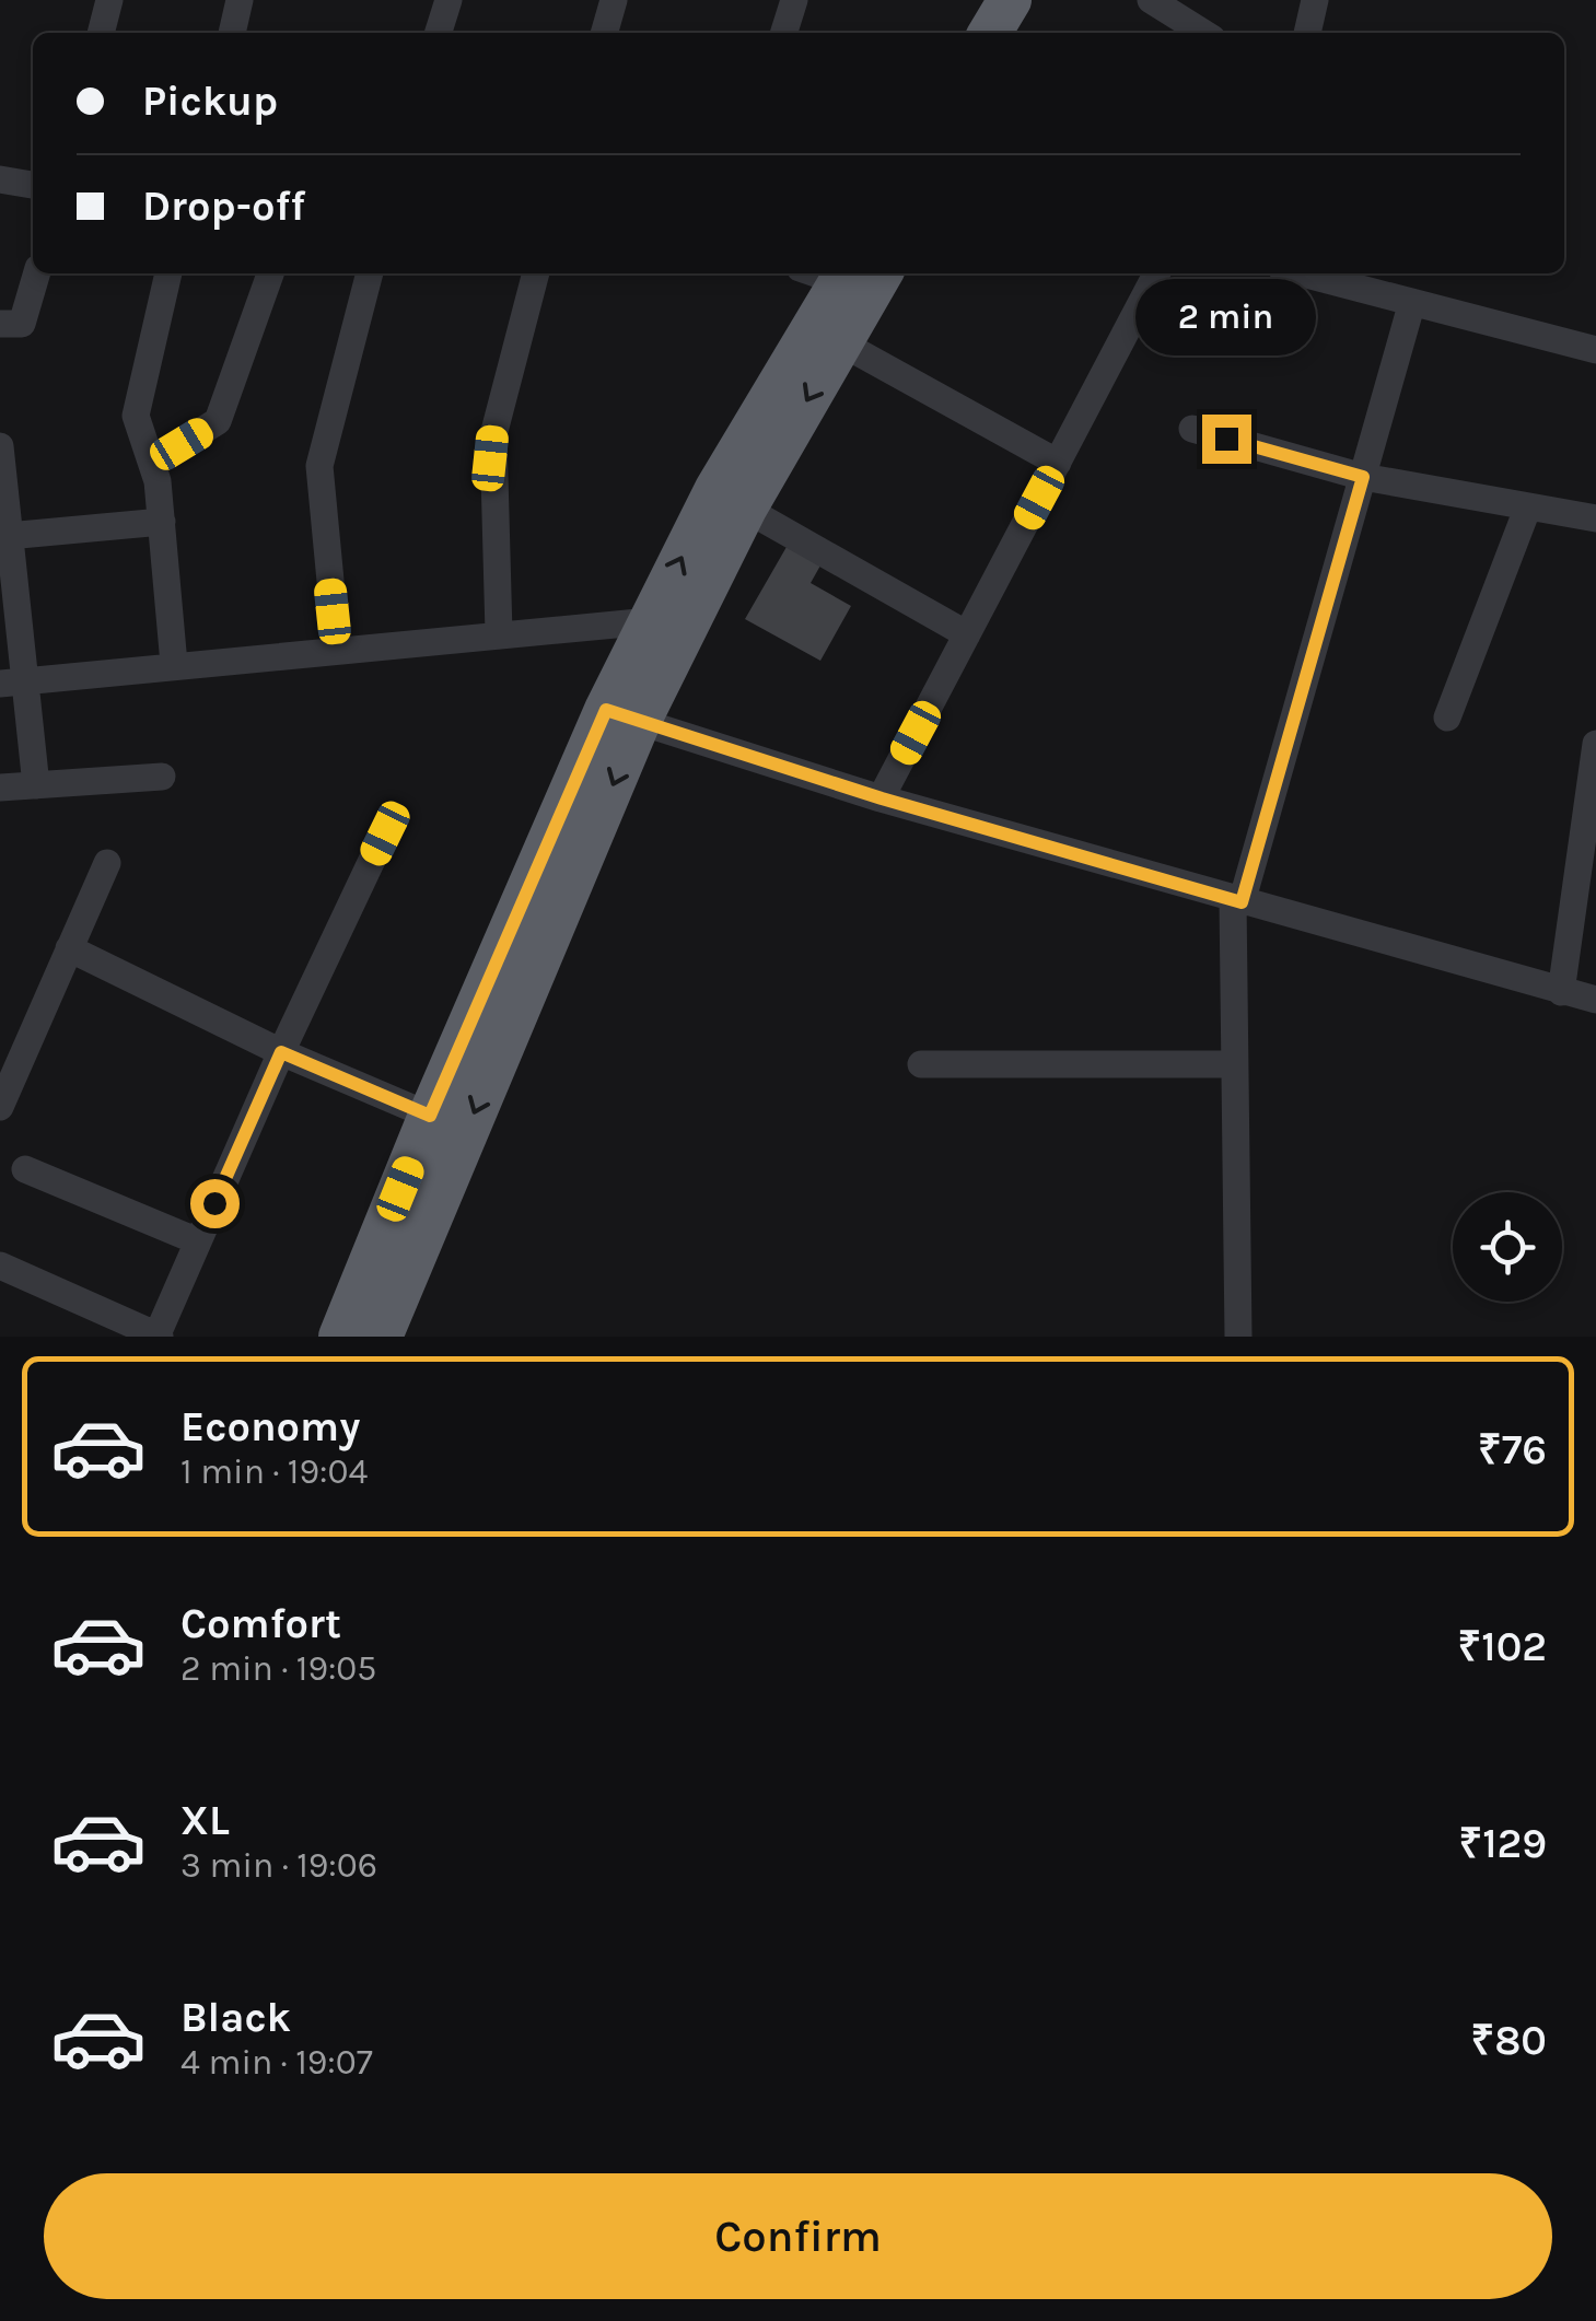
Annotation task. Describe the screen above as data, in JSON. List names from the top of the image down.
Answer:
{
  "page": {
    "banner": ["Pickup", "Drop-off"],
    "bubble": "2 min",
    "list": [
      {
        "name": "Economy",
        "note": "1 min · 19:04",
        "value": "₹76"
      },
      {
        "name": "Comfort",
        "note": "2 min · 19:05",
        "value": "₹102"
      },
      {
        "name": "XL",
        "note": "3 min · 19:06",
        "value": "₹129"
      },
      {
        "name": "Black",
        "note": "4 min · 19:07",
        "value": "₹80"
      }
    ],
    "buttons": "Confirm"
  }
}
